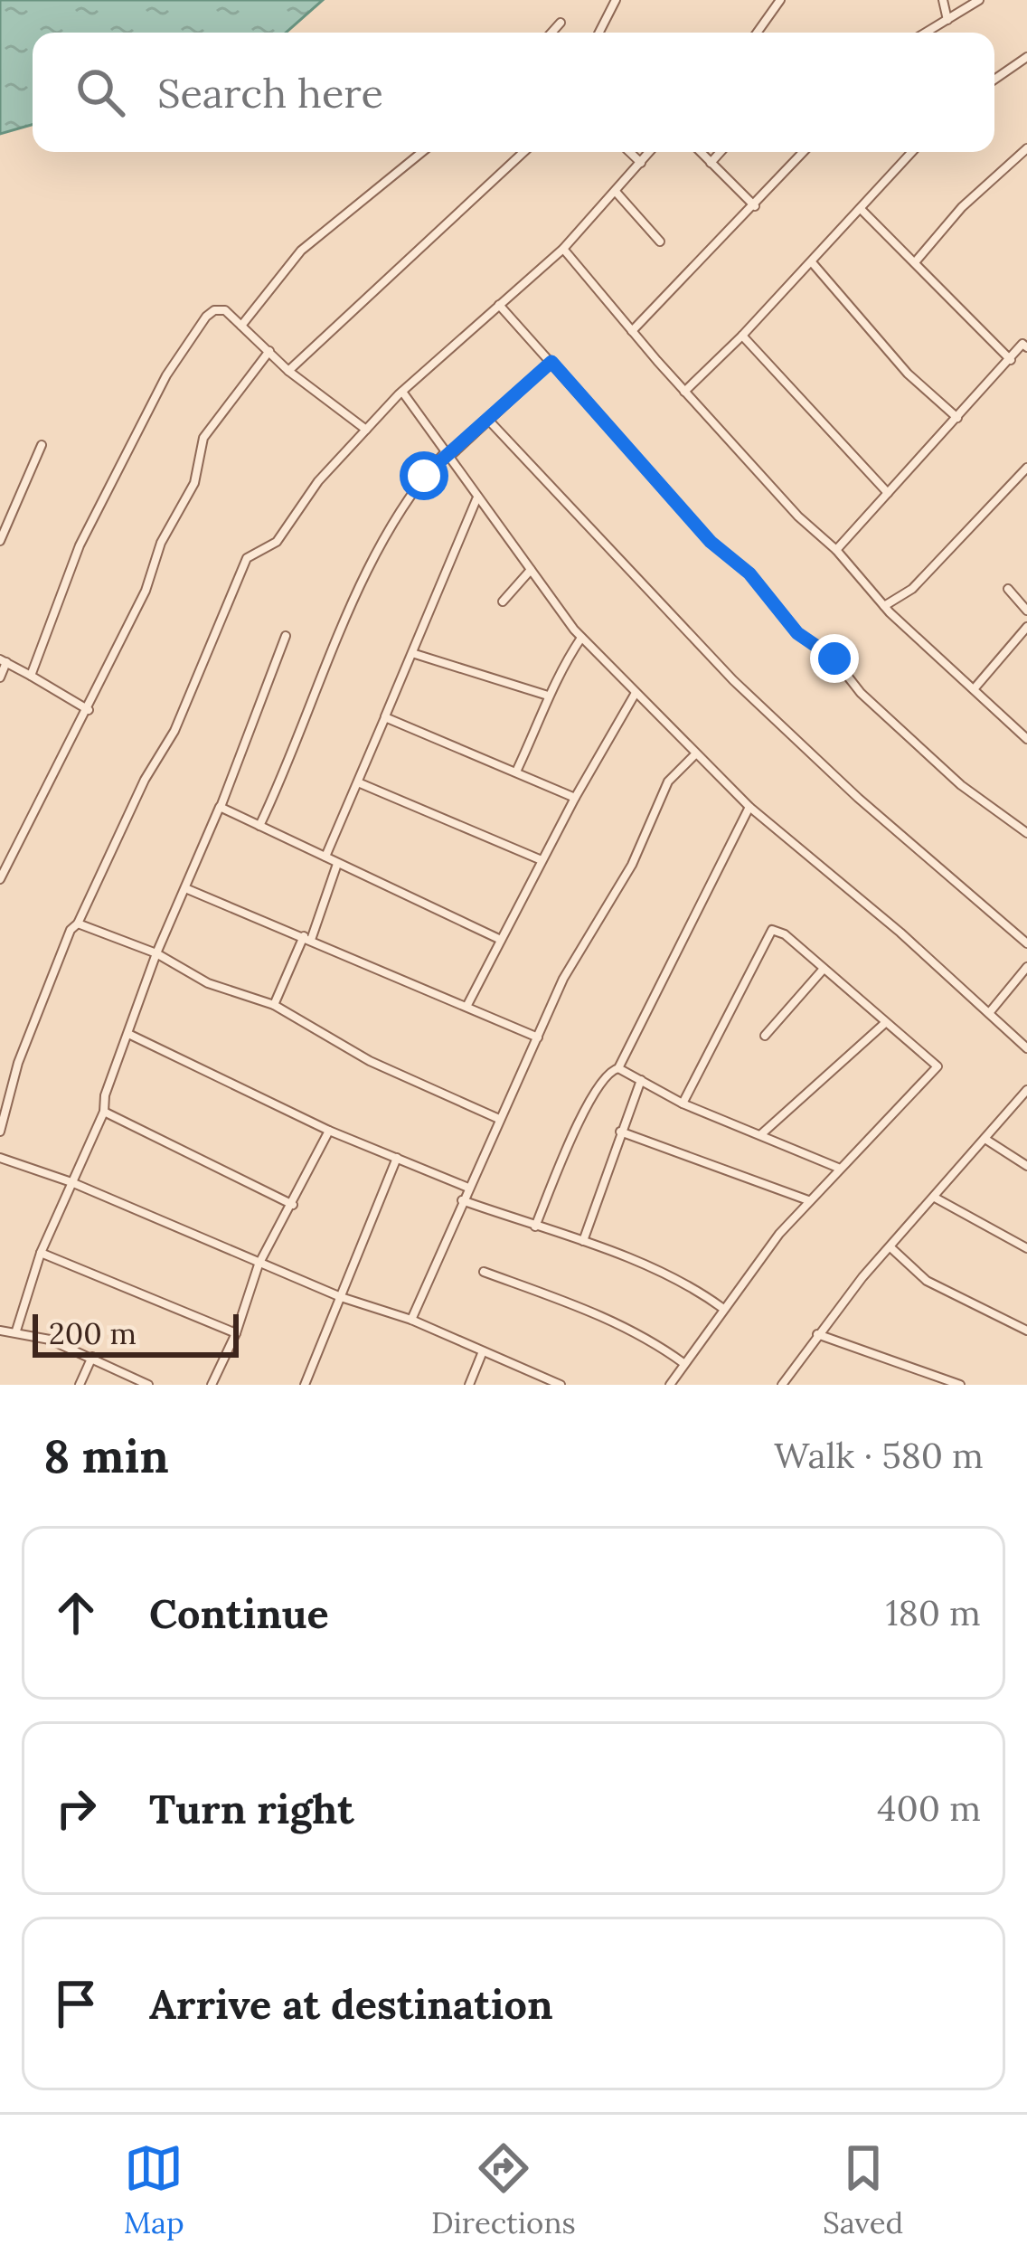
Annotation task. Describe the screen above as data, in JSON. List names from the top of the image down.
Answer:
{
  "scale_bar": "200 m",
  "page": {
    "search": "Search here",
    "scale": "200 m",
    "heading": ["8 min", "Walk · 580 m"],
    "list": [
      ["Continue", "180 m"],
      ["Turn right", "400 m"],
      "Arrive at destination"
    ],
    "nav": ["Map", "Directions", "Saved"]
  }
}
